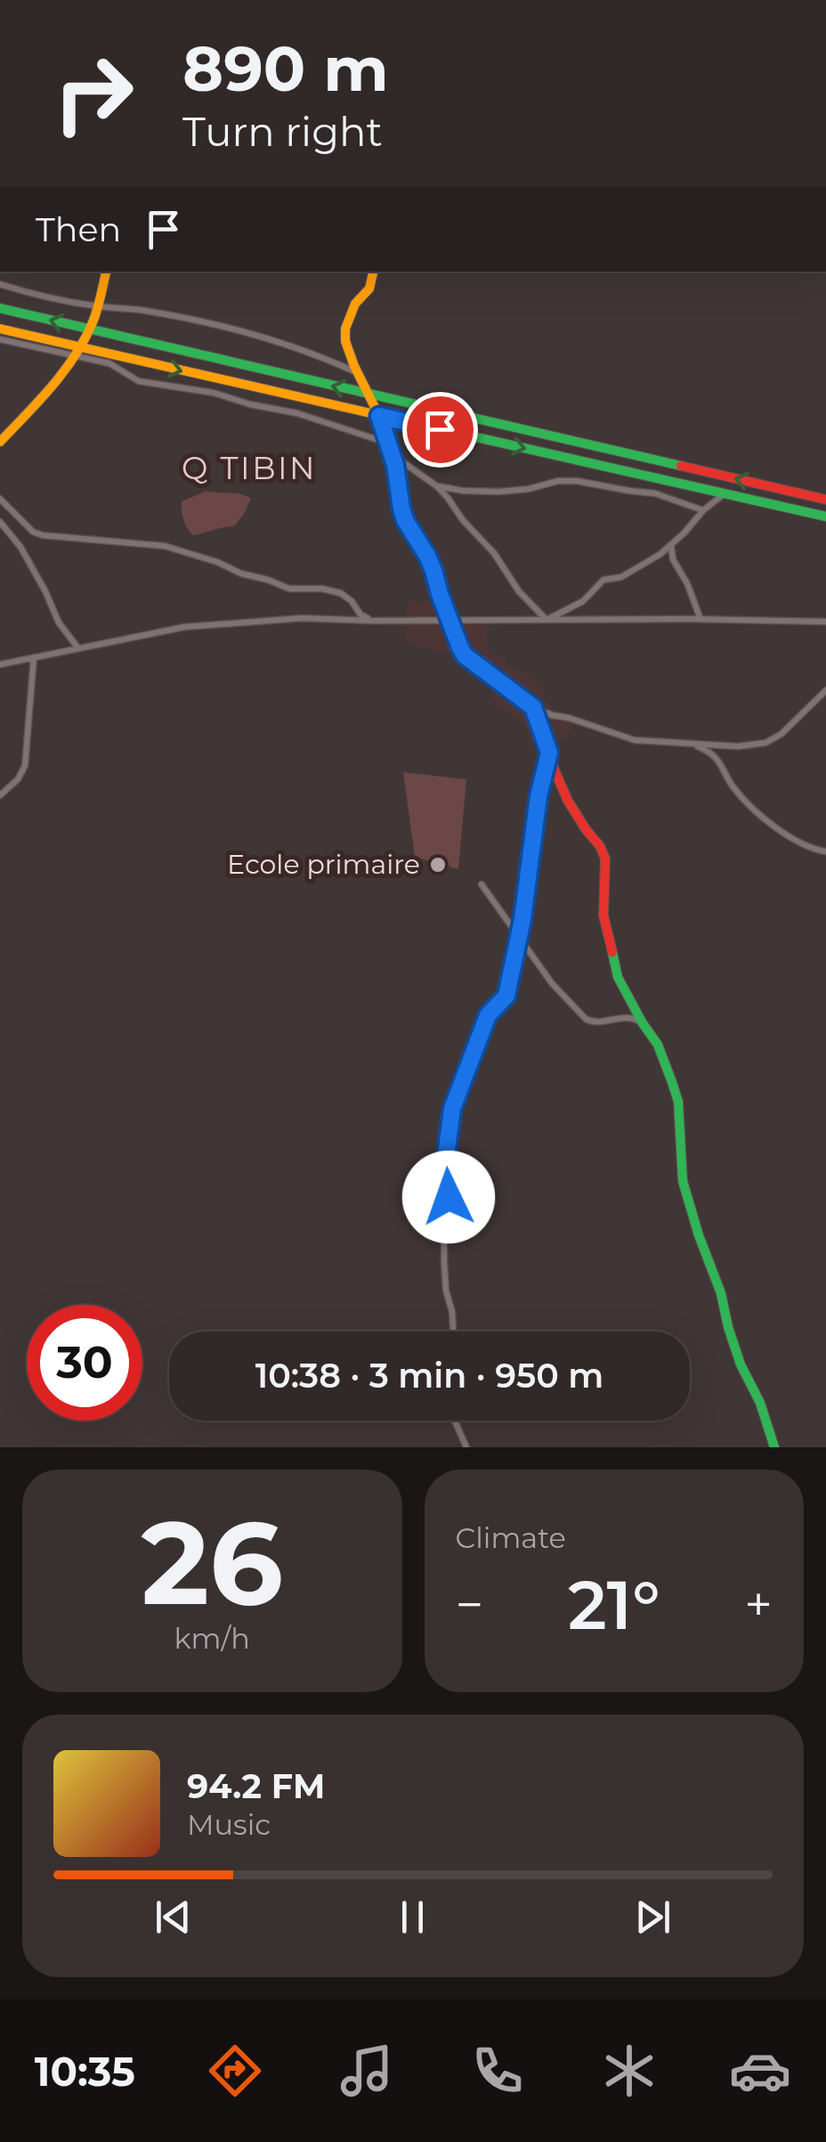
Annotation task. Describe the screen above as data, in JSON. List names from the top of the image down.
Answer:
{
  "districts": ["Q TIBIN"],
  "places": ["Ecole primaire"],
  "page": {
    "turn": ["890 m", "Turn right"],
    "then": "Then",
    "limit": "30",
    "trip": "10:38 · 3 min · 950 m",
    "tile": [
      ["26", "km/h"],
      "Climate"
    ],
    "heat": ["−", "21°", "+"],
    "song": ["94.2 FM", "Music"],
    "tabs": "10:35"
  }
}
